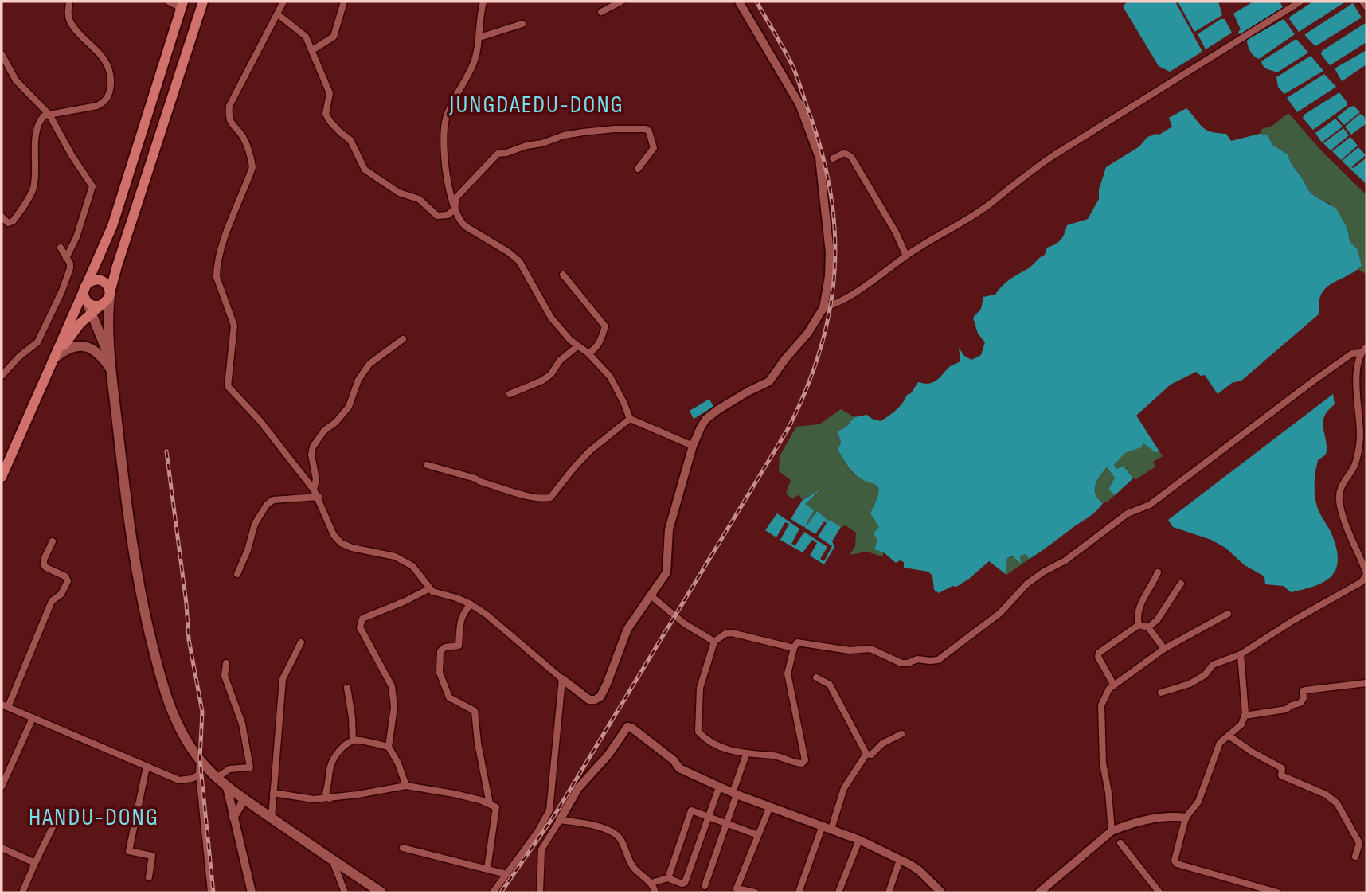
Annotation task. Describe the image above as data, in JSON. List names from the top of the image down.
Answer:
{
  "districts": ["JUNGDAEDU-DONG", "HANDU-DONG"]
}
